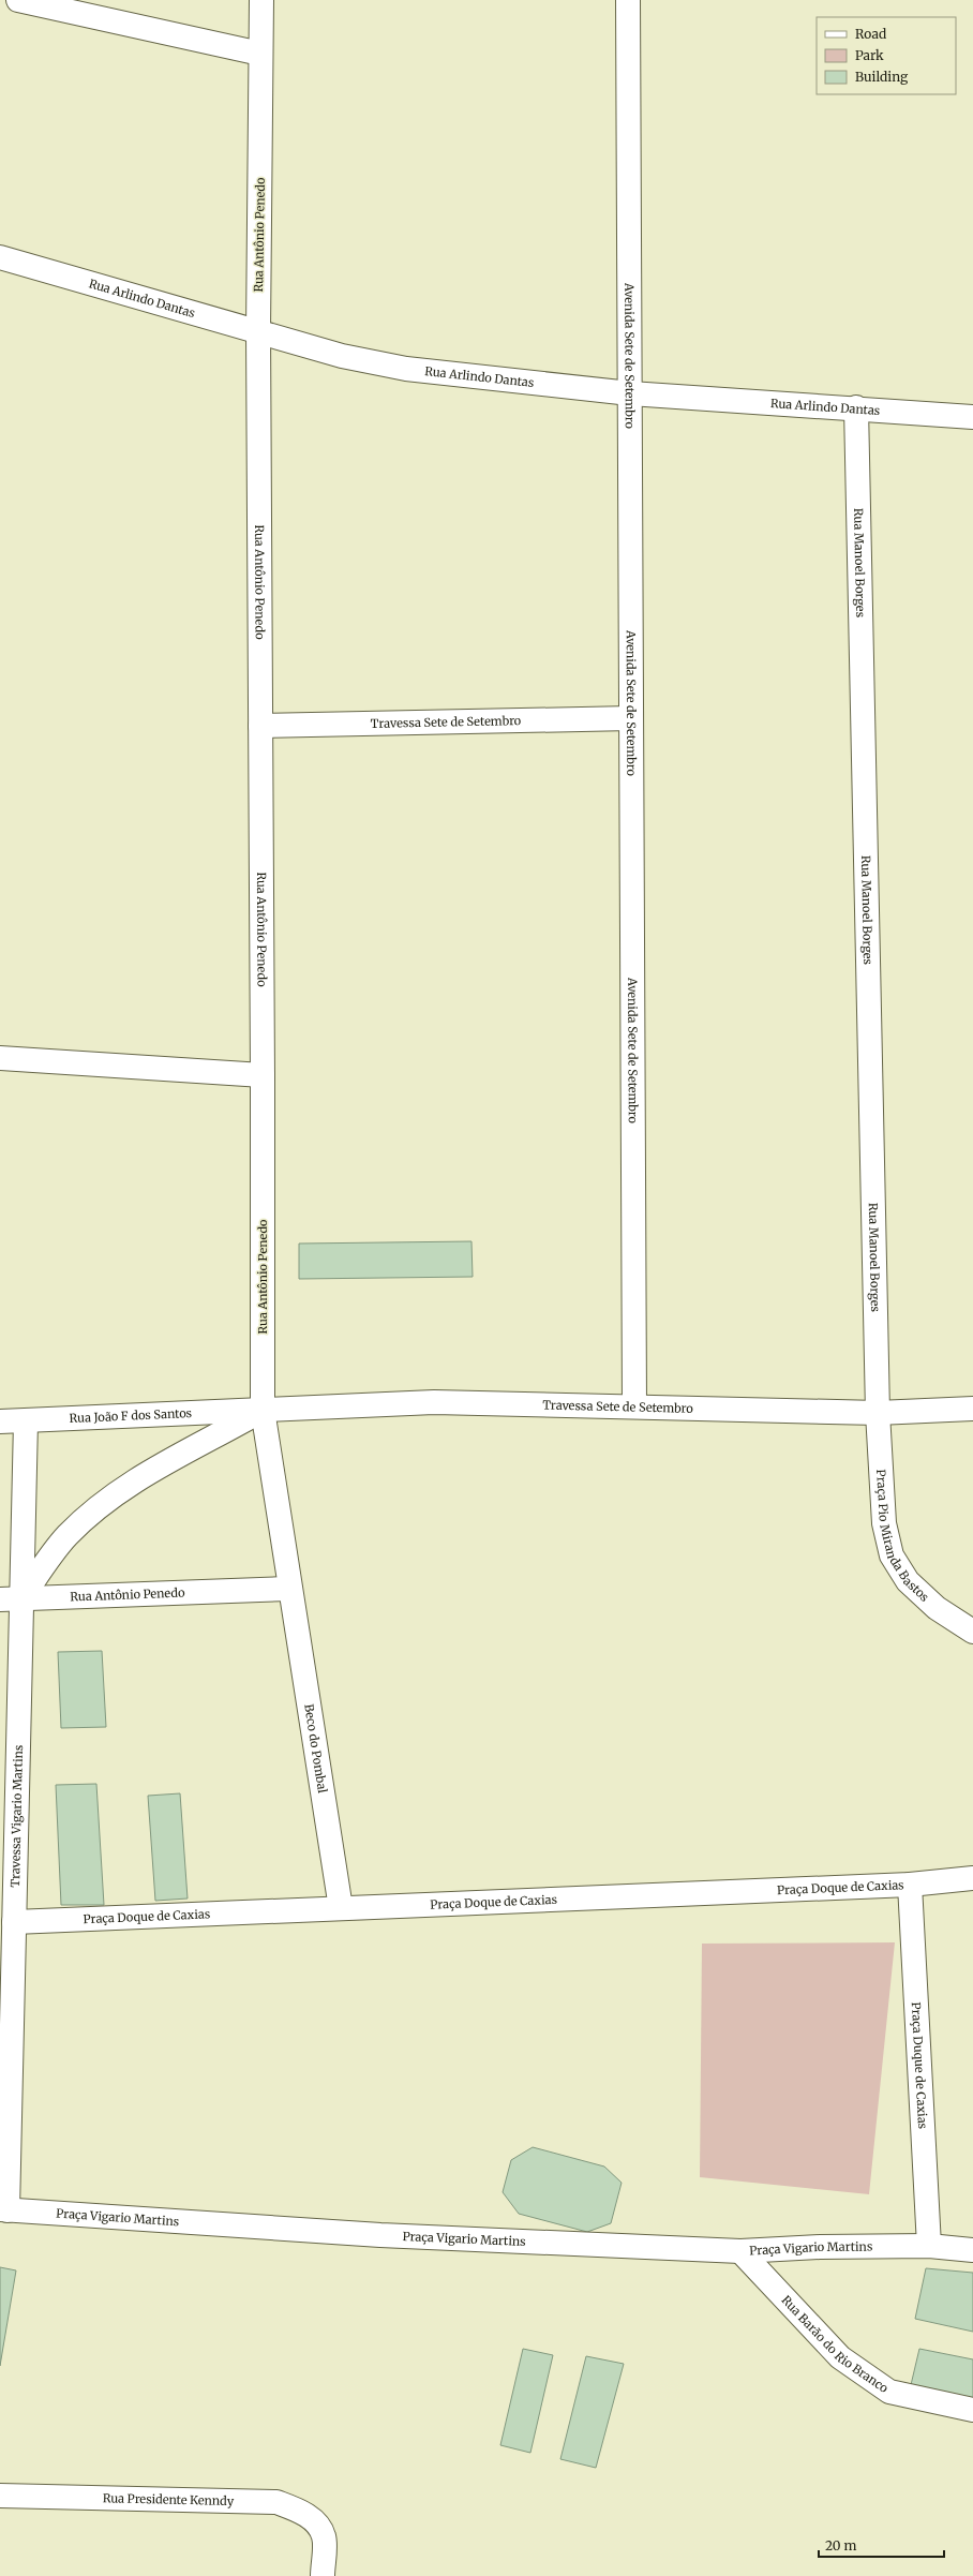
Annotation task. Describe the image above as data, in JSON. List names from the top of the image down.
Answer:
{
  "streets": {
    "street": [
      "Rua Antônio Penedo",
      "Rua Arlindo Dantas",
      "Avenida Sete de Setembro",
      "Rua Manoel Borges",
      "Travessa Sete de Setembro",
      "Rua João F dos Santos",
      "Praça Pio Miranda Bastos",
      "Beco do Pombal",
      "Travessa Vigario Martins",
      "Praça Doque de Caxias",
      "Praça Duque de Caxias",
      "Praça Vigario Martins",
      "Rua Barão do Rio Branco",
      "Rua Presidente Kenndy"
    ]
  },
  "crossings": [
    ["Rua Antônio Penedo", "Rua Arlindo Dantas"],
    ["Rua Antônio Penedo", "Travessa Sete de Setembro"],
    ["Rua Antônio Penedo", "Rua João F dos Santos"],
    ["Rua Antônio Penedo", "Beco do Pombal"],
    ["Rua Antônio Penedo", "Travessa Vigario Martins"],
    ["Rua Arlindo Dantas", "Avenida Sete de Setembro"],
    ["Rua Arlindo Dantas", "Rua Manoel Borges"],
    ["Avenida Sete de Setembro", "Travessa Sete de Setembro"],
    ["Rua Manoel Borges", "Travessa Sete de Setembro"],
    ["Rua Manoel Borges", "Praça Pio Miranda Bastos"],
    ["Travessa Sete de Setembro", "Rua João F dos Santos"],
    ["Travessa Sete de Setembro", "Praça Pio Miranda Bastos"],
    ["Rua João F dos Santos", "Travessa Vigario Martins"],
    ["Beco do Pombal", "Praça Doque de Caxias"],
    ["Travessa Vigario Martins", "Praça Doque de Caxias"],
    ["Travessa Vigario Martins", "Praça Vigario Martins"],
    ["Praça Doque de Caxias", "Praça Duque de Caxias"],
    ["Praça Duque de Caxias", "Praça Vigario Martins"],
    ["Praça Vigario Martins", "Rua Barão do Rio Branco"]
  ],
  "legend": ["Road", "Park", "Building"],
  "scale_bar": "20 m"
}
